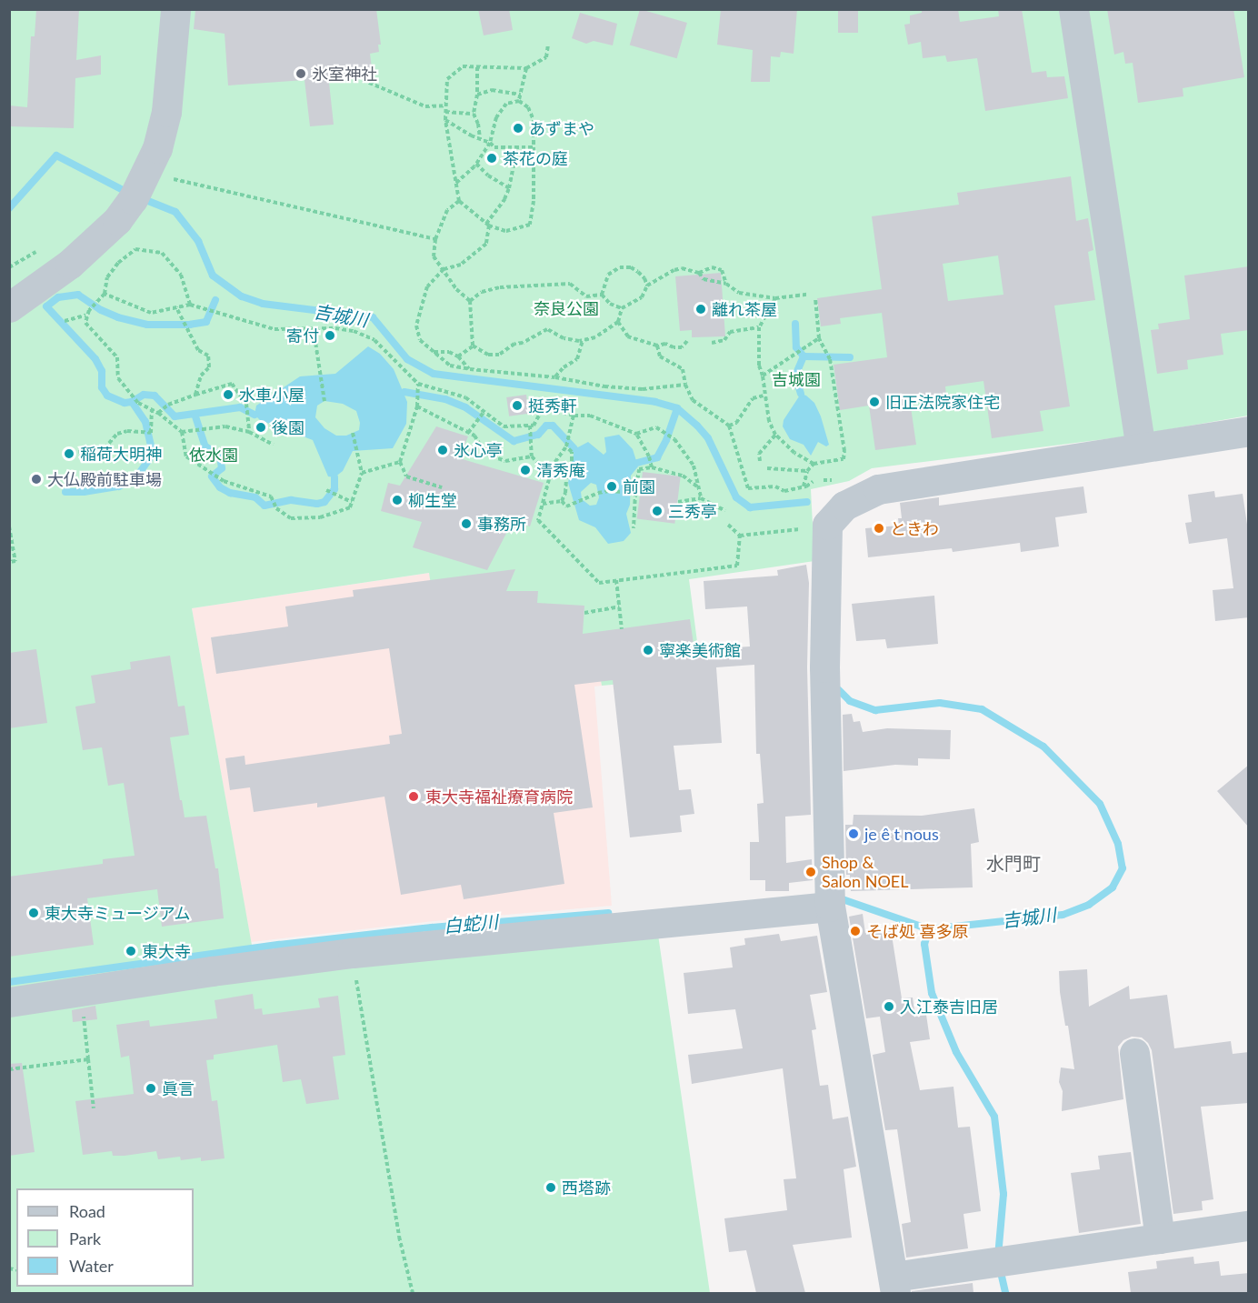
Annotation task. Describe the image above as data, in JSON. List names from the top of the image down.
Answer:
{
  "districts": ["水門町"],
  "water": ["吉城川", "白蛇川"],
  "parks": ["奈良公園", "吉城園", "依水園"],
  "places": [
    "氷室神社",
    "あずまや",
    "茶花の庭",
    "離れ茶屋",
    "寄付",
    "水車小屋",
    "旧正法院家住宅",
    "挺秀軒",
    "後園",
    "氷心亭",
    "稲荷大明神",
    "清秀庵",
    "大仏殿前駐車場",
    "前園",
    "柳生堂",
    "三秀亭",
    "事務所",
    "ときわ",
    "寧楽美術館",
    "東大寺福祉療育病院",
    "je ê t nous",
    "Shop & Salon NOEL",
    "東大寺ミュージアム",
    "そば処 喜多原",
    "東大寺",
    "入江泰吉旧居",
    "眞言",
    "西塔跡"
  ],
  "legend": ["Road", "Park", "Water"]
}
